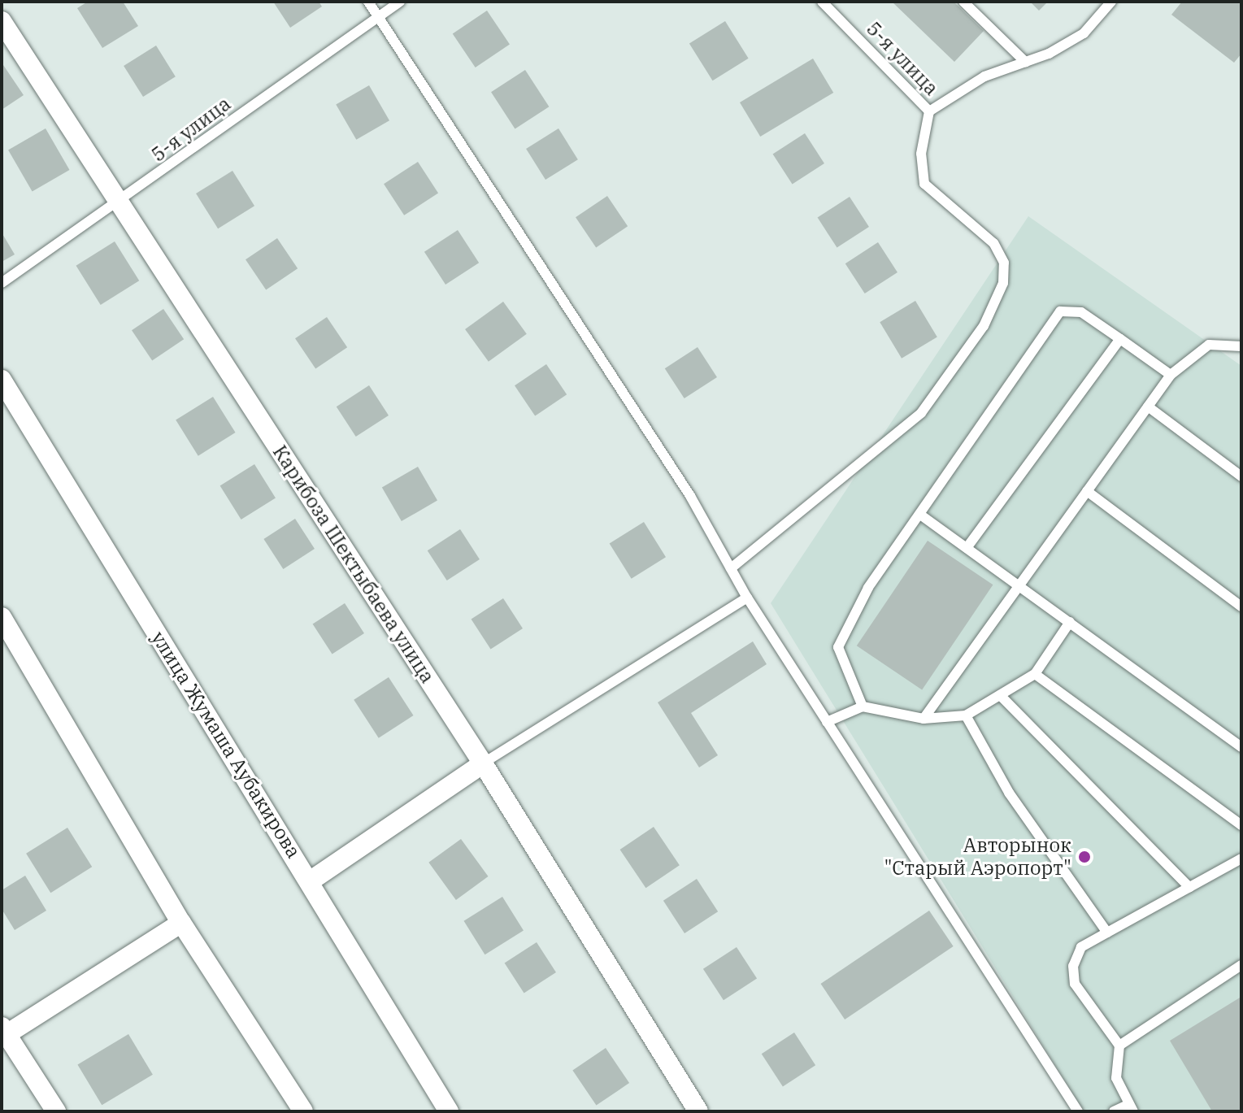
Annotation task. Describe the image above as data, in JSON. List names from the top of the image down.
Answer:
{
  "streets": {
    "street": ["Карибоза Шектыбаева улица", "улица Жумаша Аубакирова"],
    "lane": ["5-я улица"]
  },
  "crossings": [
    ["5-я улица", "Карибоза Шектыбаева улица"]
  ],
  "places": ["Авторынок \"Старый Аэропорт\""]
}
